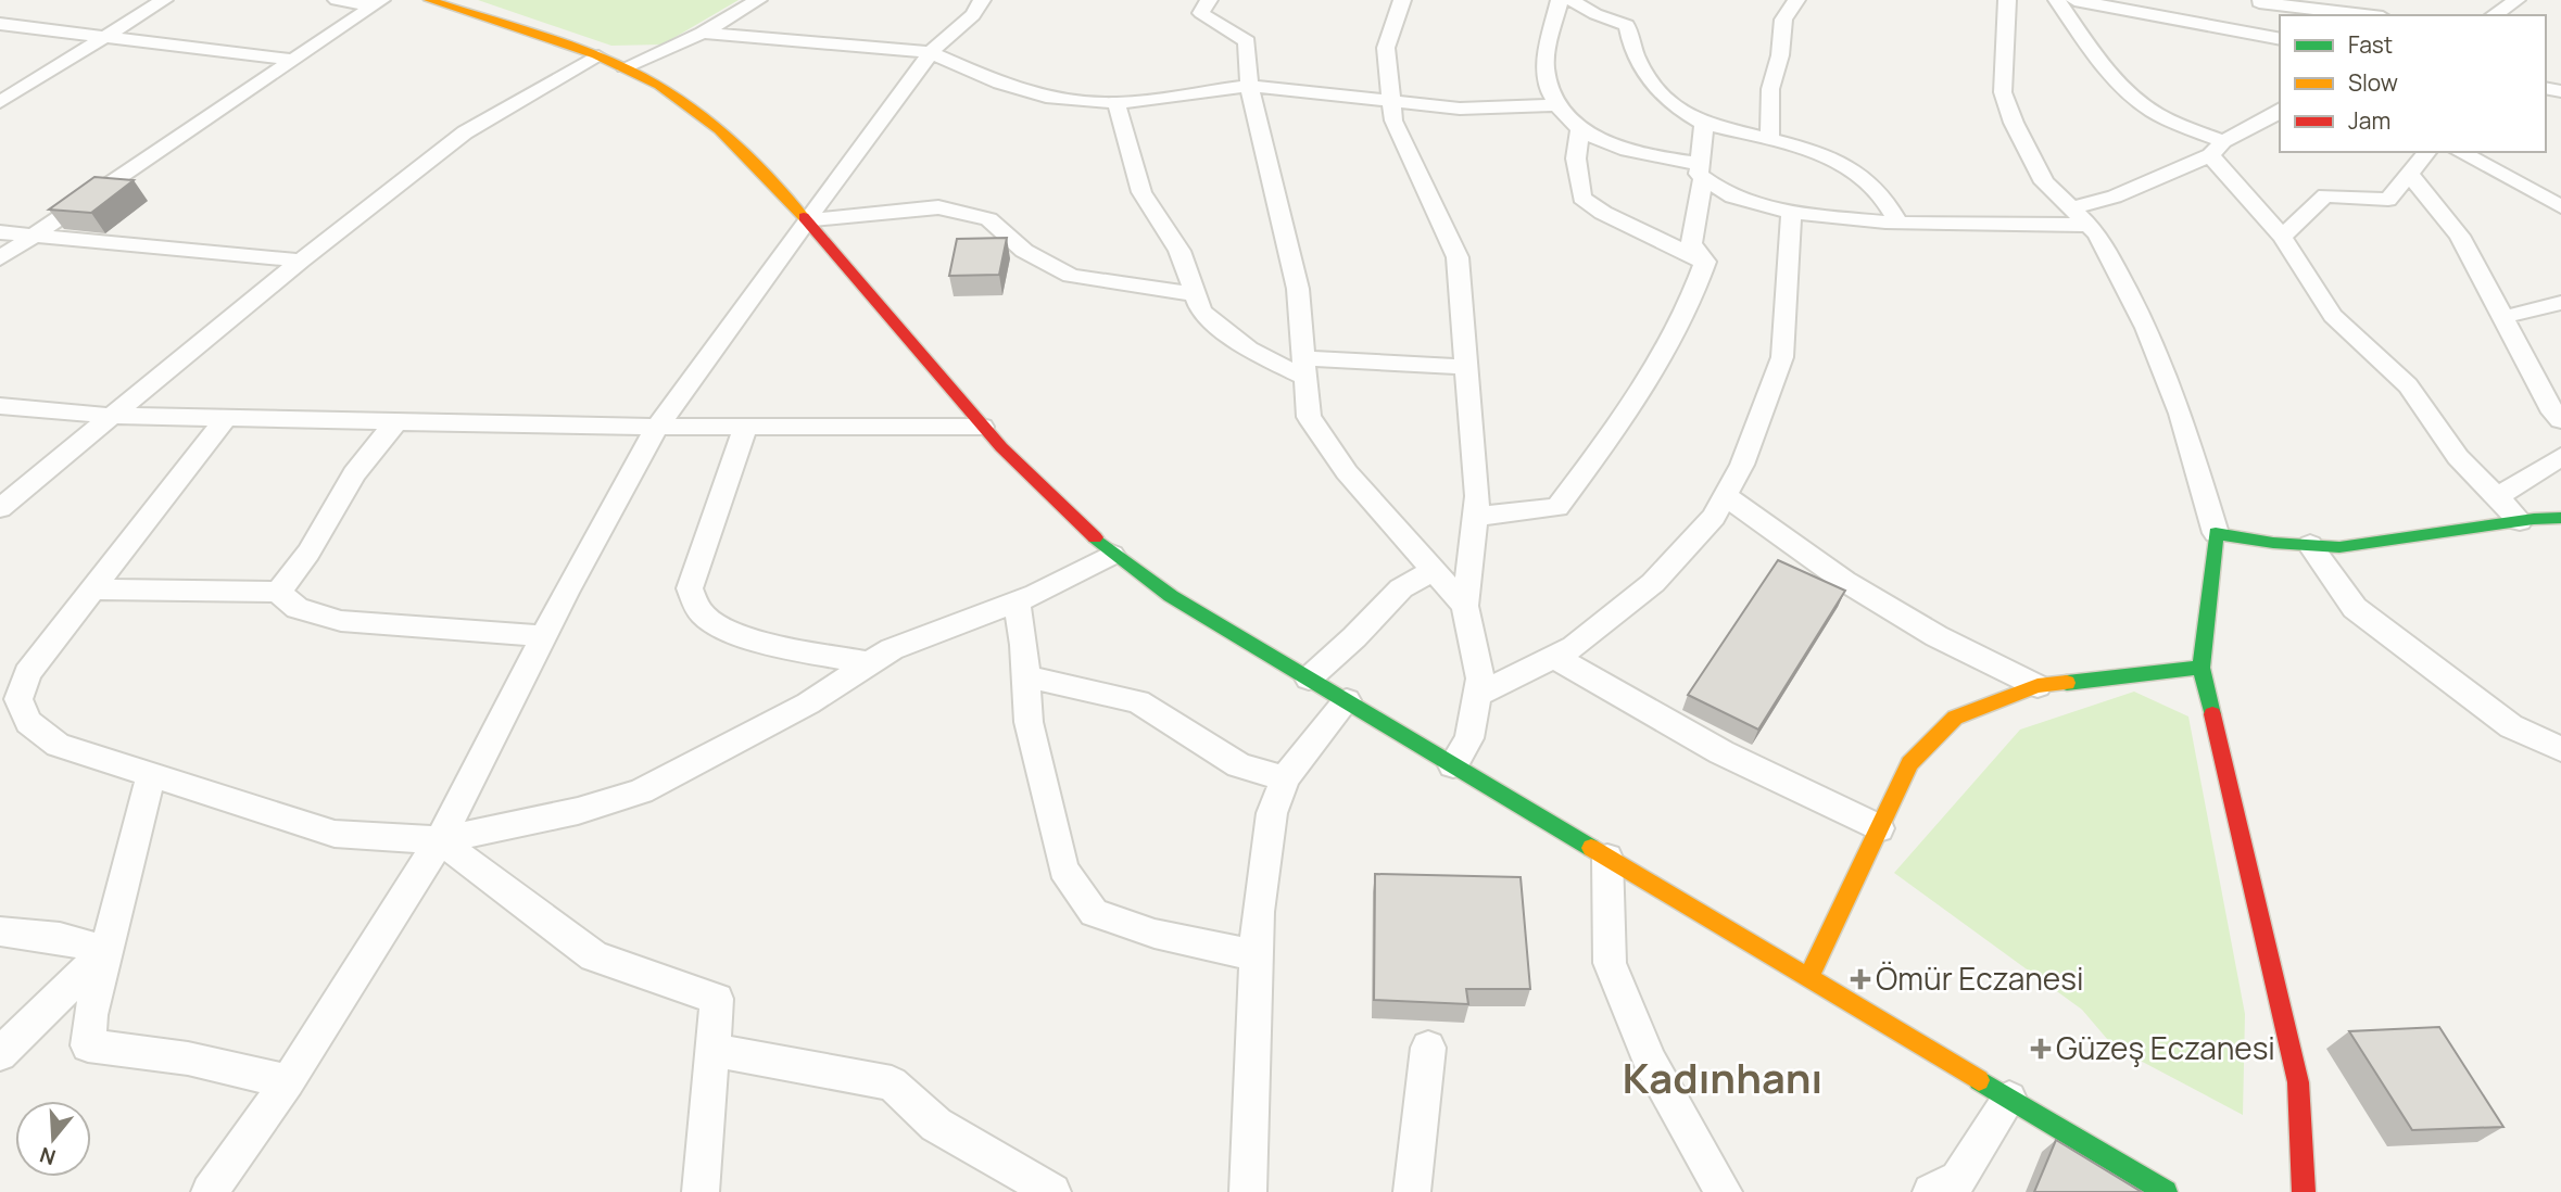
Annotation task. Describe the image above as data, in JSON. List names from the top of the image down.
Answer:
{
  "districts": ["Kadınhanı"],
  "places": {
    "health": ["Ömür Eczanesi", "Güzeş Eczanesi"]
  },
  "legend": ["Fast", "Slow", "Jam"],
  "north": "bottom"
}
